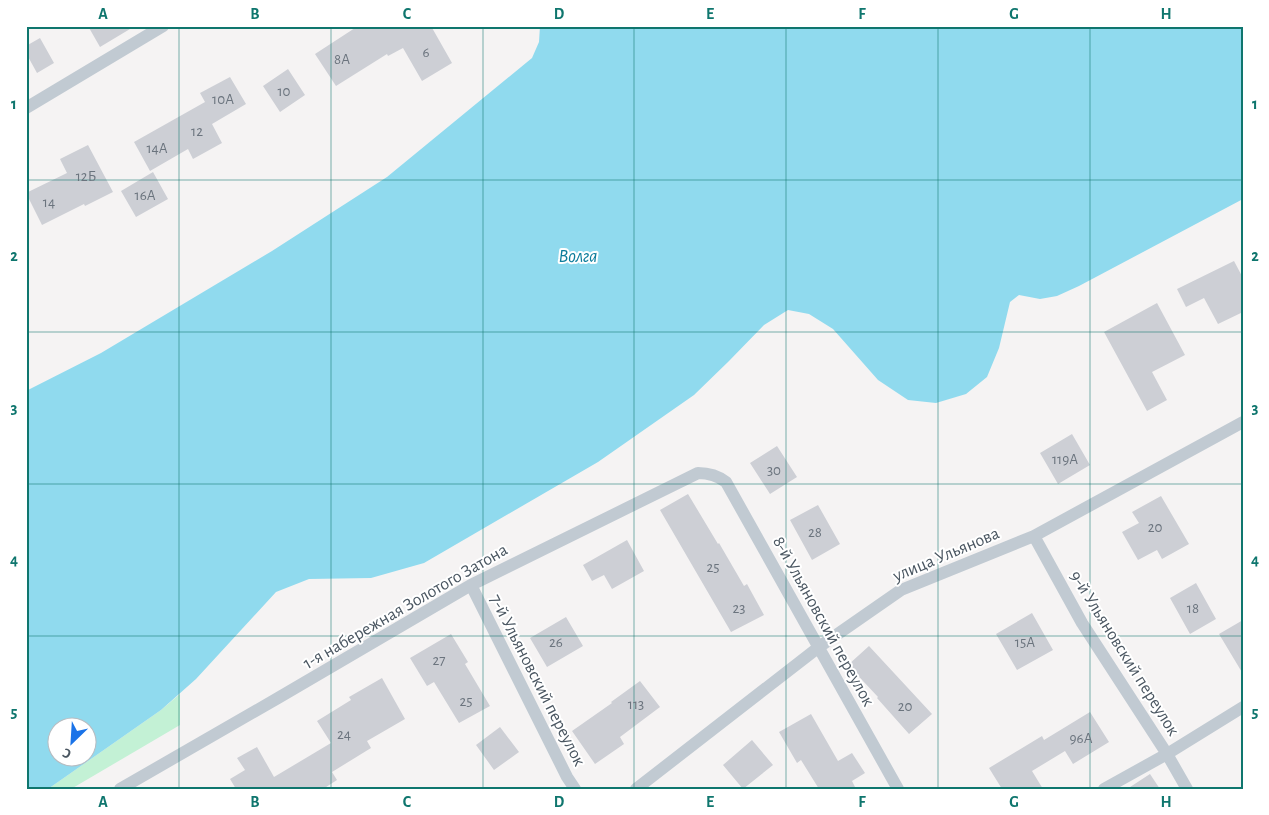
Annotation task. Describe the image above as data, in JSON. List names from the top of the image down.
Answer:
{
  "streets": {
    "street": [
      "улица Ульянова",
      "1-я набережная Золотого Затона",
      "8-й Ульяновский переулок",
      "9-й Ульяновский переулок",
      "7-й Ульяновский переулок"
    ]
  },
  "crossings": [
    ["улица Ульянова", "8-й Ульяновский переулок"],
    ["улица Ульянова", "9-й Ульяновский переулок"],
    ["1-я набережная Золотого Затона", "8-й Ульяновский переулок"],
    ["1-я набережная Золотого Затона", "7-й Ульяновский переулок"]
  ],
  "water": ["Волга"],
  "house_numbers": [
    "6",
    "8А",
    "10",
    "10А",
    "12",
    "14А",
    "12Б",
    "16А",
    "14",
    "119А",
    "30",
    "20",
    "28",
    "25",
    "23",
    "18",
    "26",
    "15А",
    "27",
    "25",
    "113",
    "20",
    "24",
    "96А"
  ],
  "north": "bottom left",
  "grid": {
    "columns": [
      "A",
      "B",
      "C",
      "D",
      "E",
      "F",
      "G",
      "H"
    ],
    "rows": [
      "1",
      "2",
      "3",
      "4",
      "5"
    ]
  }
}
